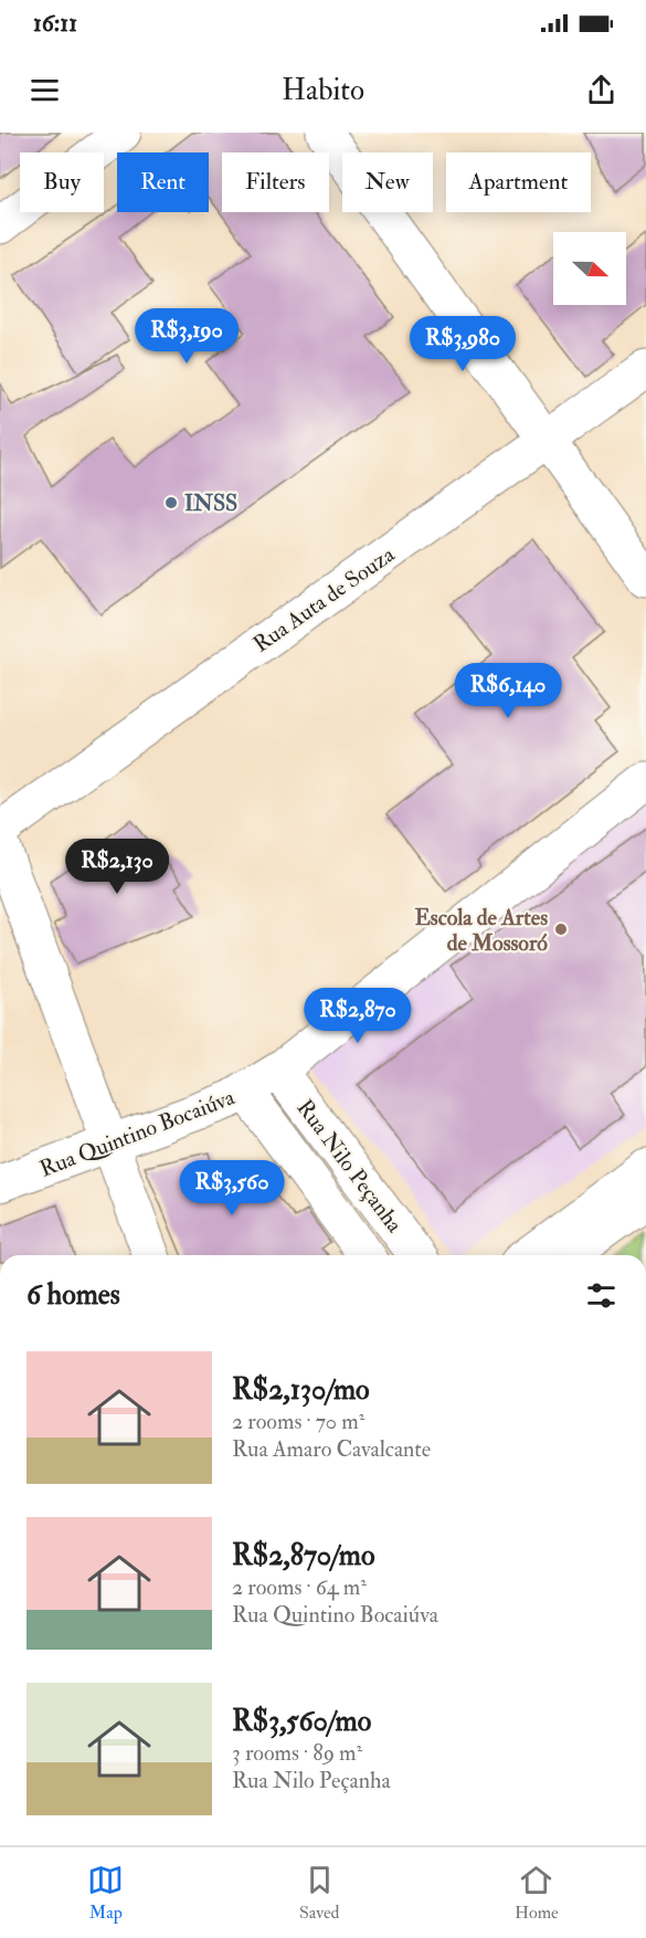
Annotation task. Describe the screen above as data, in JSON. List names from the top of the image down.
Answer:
{
  "streets": {
    "street": ["Rua Auta de Souza", "Rua Quintino Bocaiúva", "Rua Nilo Peçanha"]
  },
  "crossings": [
    ["Rua Quintino Bocaiúva", "Rua Nilo Peçanha"]
  ],
  "places": ["INSS", "Escola de Artes de Mossoró"],
  "north": "right",
  "page": {
    "status": "16:11",
    "header": "Habito",
    "chip": [
      "Buy",
      "Rent",
      "Filters",
      "New",
      "Apartment"
    ],
    "price": [
      "R$3,190",
      "R$3,980",
      "R$6,140",
      "R$2,130",
      "R$2,870",
      "R$3,560"
    ],
    "heading": "6 homes",
    "list": [
      {
        "name": "R$2,130/mo",
        "note": "2 rooms · 70 m² · Rua Amaro Cavalcante"
      },
      {
        "name": "R$2,870/mo",
        "note": "2 rooms · 64 m² · Rua Quintino Bocaiúva"
      },
      {
        "name": "R$3,560/mo",
        "note": "3 rooms · 89 m² · Rua Nilo Peçanha"
      }
    ],
    "tabs": ["Map", "Saved", "Home"]
  }
}
